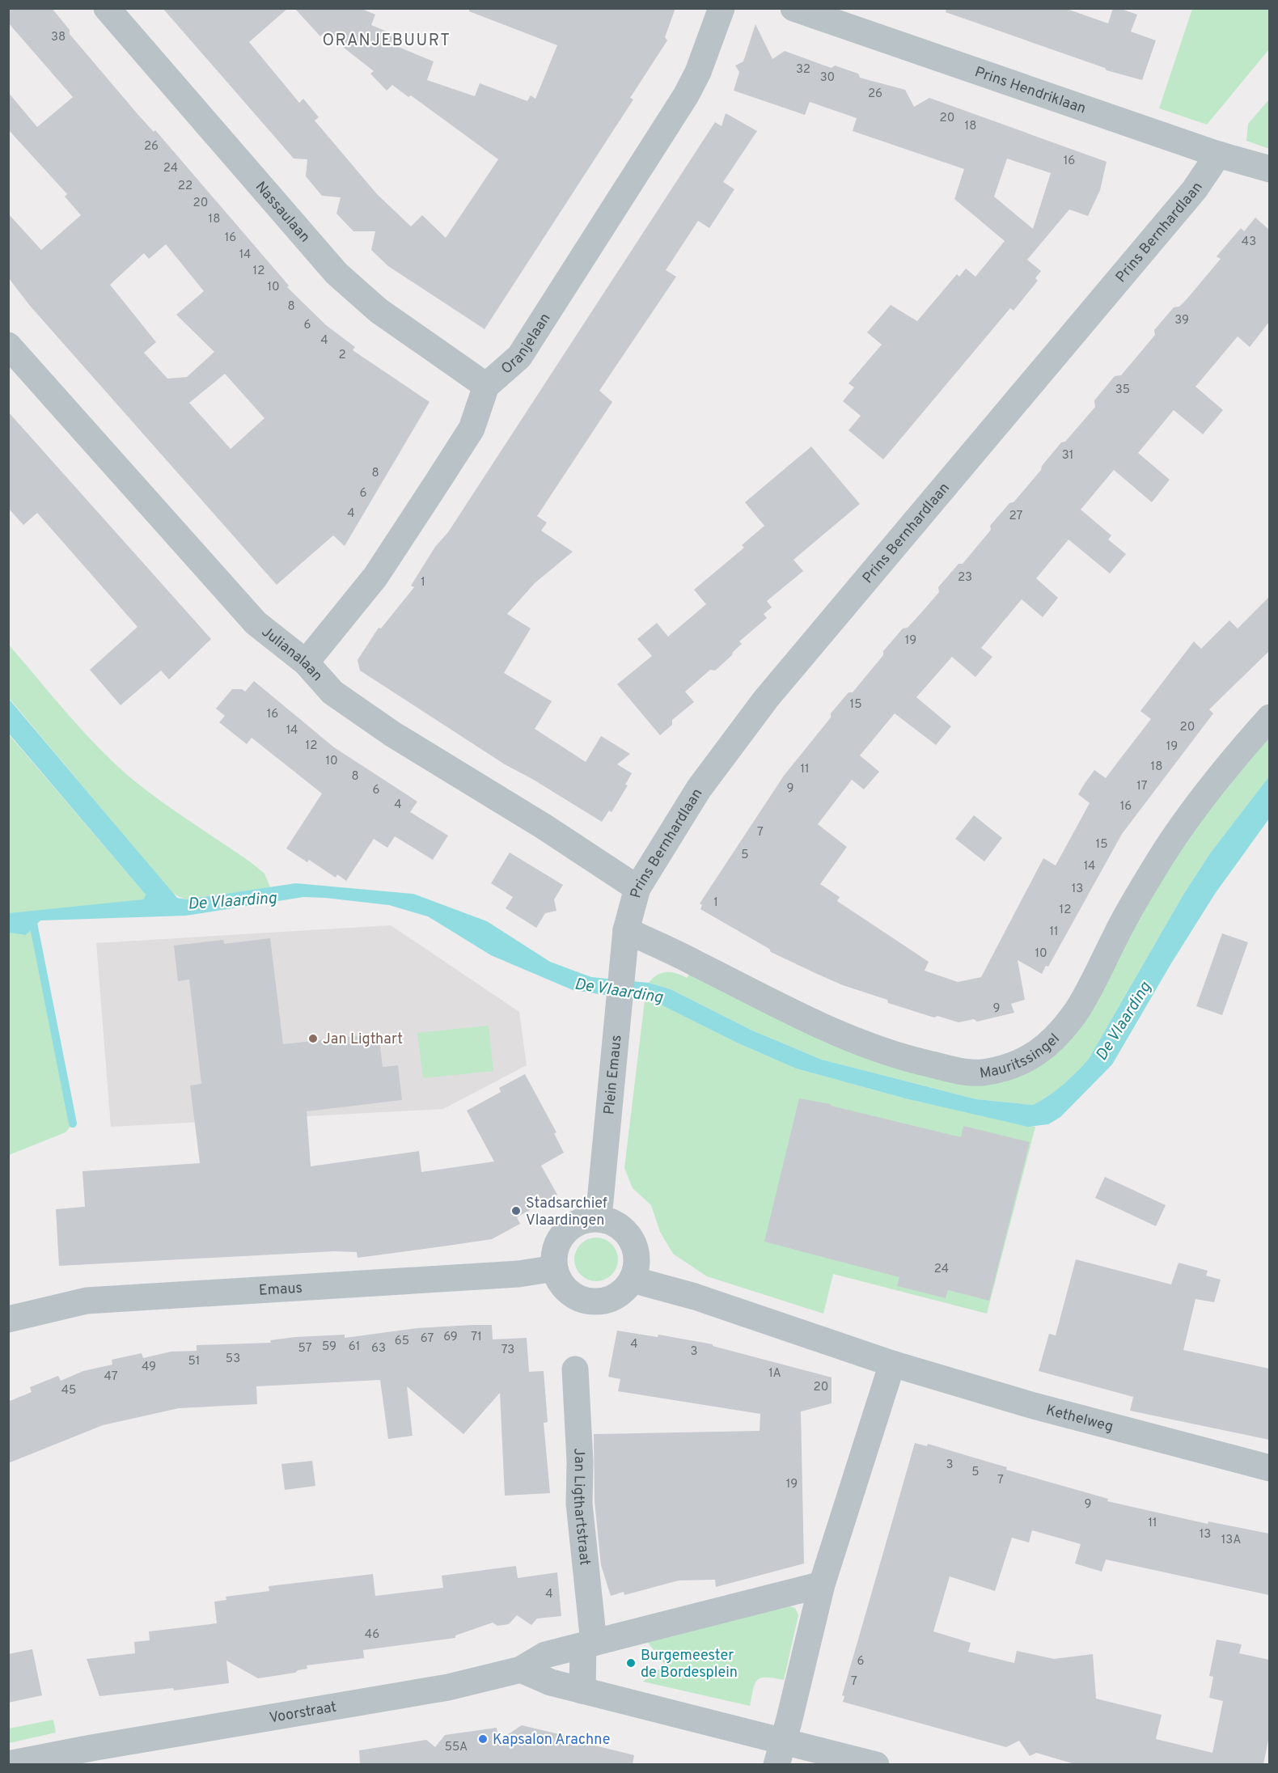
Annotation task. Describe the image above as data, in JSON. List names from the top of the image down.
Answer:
{
  "streets": {
    "street": [
      "Prins Hendriklaan",
      "Nassaulaan",
      "Prins Bernhardlaan",
      "Oranjelaan",
      "Julianalaan",
      "Mauritssingel",
      "Plein Emaus",
      "Emaus",
      "Kethelweg",
      "Jan Ligthartstraat",
      "Voorstraat"
    ]
  },
  "crossings": [
    ["Prins Hendriklaan", "Prins Bernhardlaan"],
    ["Nassaulaan", "Oranjelaan"],
    ["Prins Bernhardlaan", "Julianalaan"],
    ["Prins Bernhardlaan", "Mauritssingel"],
    ["Prins Bernhardlaan", "Plein Emaus"],
    ["Oranjelaan", "Julianalaan"],
    ["Mauritssingel", "Plein Emaus"],
    ["Plein Emaus", "Emaus"],
    ["Jan Ligthartstraat", "Voorstraat"]
  ],
  "districts": ["ORANJEBUURT"],
  "water": ["De Vlaarding"],
  "places": [
    "Jan Ligthart",
    "Stadsarchief Vlaardingen",
    "Burgemeester de Bordesplein",
    "Kapsalon Arachne"
  ],
  "house_numbers": [
    "38",
    "32",
    "30",
    "26",
    "20",
    "18",
    "26",
    "16",
    "24",
    "22",
    "20",
    "18",
    "16",
    "43",
    "14",
    "12",
    "10",
    "8",
    "39",
    "6",
    "4",
    "2",
    "35",
    "31",
    "8",
    "6",
    "4",
    "27",
    "23",
    "1",
    "19",
    "15",
    "16",
    "20",
    "14",
    "12",
    "19",
    "10",
    "18",
    "11",
    "8",
    "17",
    "9",
    "6",
    "4",
    "16",
    "7",
    "15",
    "5",
    "14",
    "13",
    "1",
    "12",
    "11",
    "10",
    "9",
    "24",
    "69",
    "71",
    "67",
    "65",
    "4",
    "59",
    "61",
    "57",
    "63",
    "73",
    "3",
    "53",
    "51",
    "49",
    "1A",
    "47",
    "20",
    "45",
    "3",
    "5",
    "7",
    "19",
    "9",
    "11",
    "13",
    "13A",
    "4",
    "46",
    "6",
    "7",
    "55A"
  ]
}
